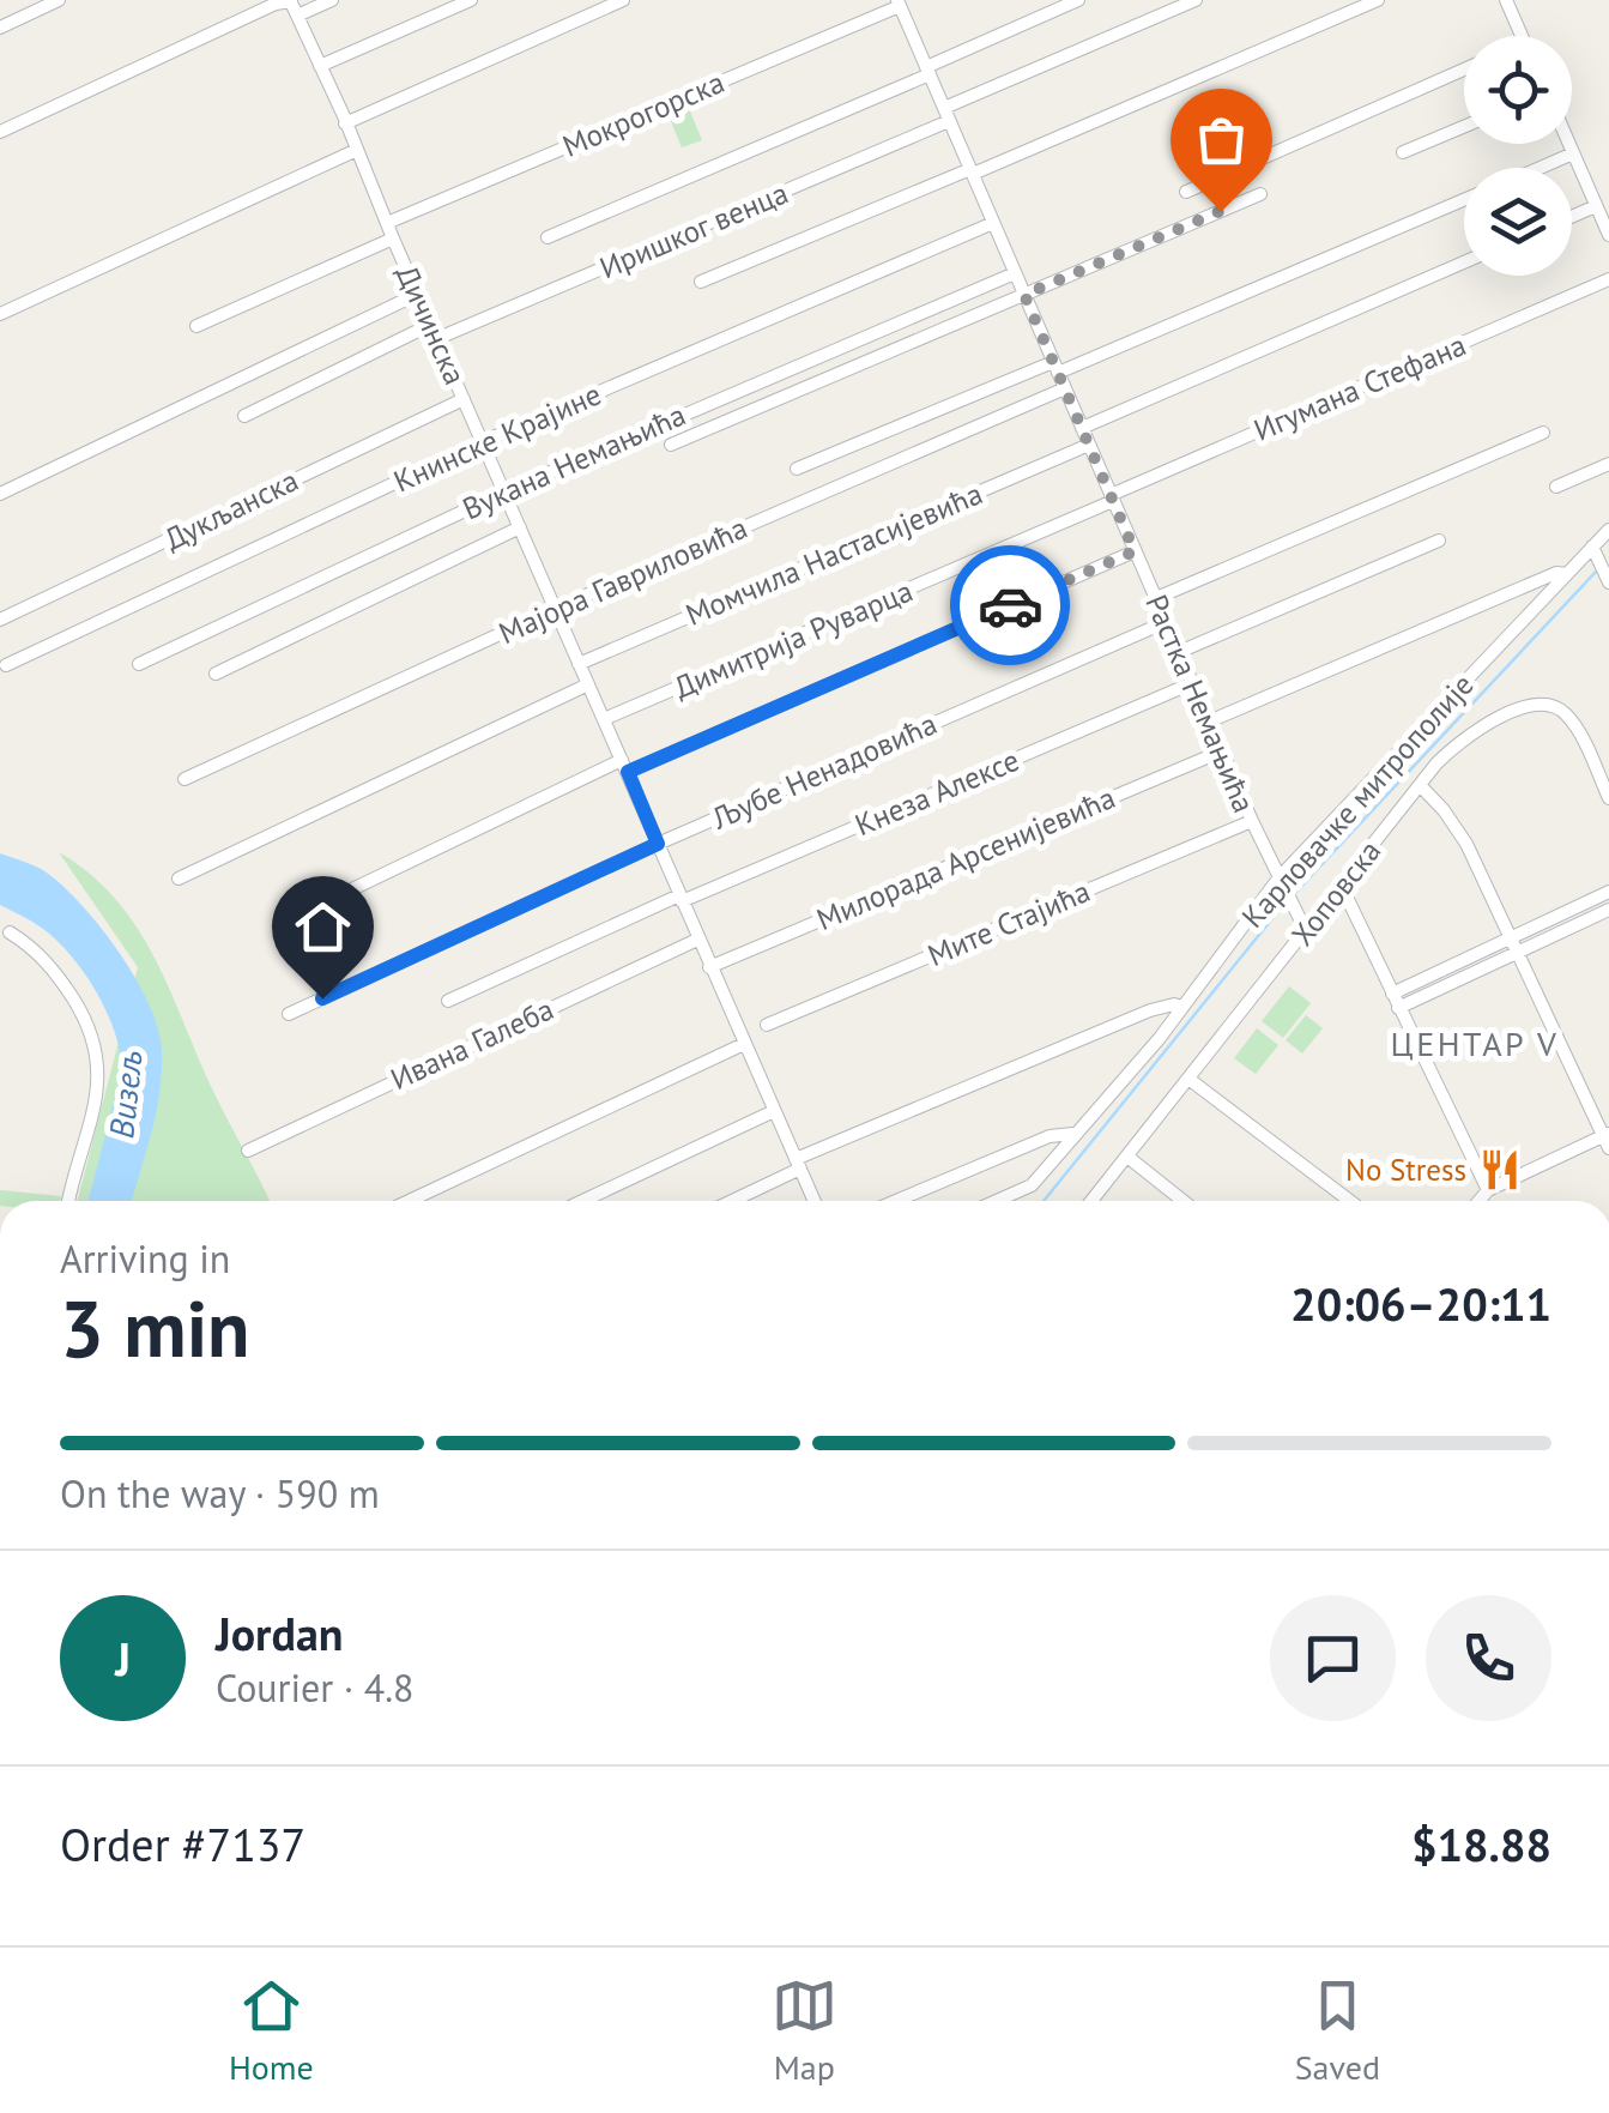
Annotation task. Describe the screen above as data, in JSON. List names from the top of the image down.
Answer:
{
  "streets": {
    "street": [
      "Мокрогорска",
      "Иришког венца",
      "Дичинска",
      "Игумана Стефана",
      "Книнске Крајине",
      "Вукана Немањића",
      "Дукљанска",
      "Момчила Настасијевића",
      "Мајора Гавриловића",
      "Димитрија Руварца",
      "Растка Немањића",
      "Љубе Ненадовића",
      "Кнеза Алексе",
      "Карловачке митрополије",
      "Милорада Арсенијевића",
      "Хоповска",
      "Мите Стајића",
      "Ивана Галеба"
    ]
  },
  "crossings": [
    ["Мокрогорска", "Дичинска"],
    ["Мокрогорска", "Растка Немањића"],
    ["Иришког венца", "Дичинска"],
    ["Иришког венца", "Растка Немањића"],
    ["Дичинска", "Книнске Крајине"],
    ["Дичинска", "Вукана Немањића"],
    ["Дичинска", "Дукљанска"],
    ["Дичинска", "Момчила Настасијевића"],
    ["Дичинска", "Мајора Гавриловића"],
    ["Дичинска", "Димитрија Руварца"],
    ["Дичинска", "Љубе Ненадовића"],
    ["Дичинска", "Кнеза Алексе"],
    ["Дичинска", "Милорада Арсенијевића"],
    ["Дичинска", "Ивана Галеба"],
    ["Игумана Стефана", "Димитрија Руварца"],
    ["Игумана Стефана", "Растка Немањића"],
    ["Книнске Крајине", "Растка Немањића"],
    ["Вукана Немањића", "Растка Немањића"],
    ["Момчила Настасијевића", "Растка Немањића"],
    ["Мајора Гавриловића", "Растка Немањића"],
    ["Димитрија Руварца", "Растка Немањића"],
    ["Растка Немањића", "Љубе Ненадовића"],
    ["Растка Немањића", "Кнеза Алексе"],
    ["Растка Немањића", "Карловачке митрополије"],
    ["Растка Немањића", "Милорада Арсенијевића"],
    ["Растка Немањића", "Хоповска"],
    ["Растка Немањића", "Мите Стајића"]
  ],
  "districts": ["ЦЕНТАР V"],
  "water": ["Визељ"],
  "places": {
    "restaurant": ["No Stress"]
  },
  "page": {
    "heading": ["3 min", "Arriving in", "20:06–20:11"],
    "panel": [
      "Jordan",
      "Courier · 4.8",
      "Order #7137",
      "$18.88"
    ],
    "bar": "On the way · 590 m",
    "round": "J",
    "tabs": ["Home", "Map", "Saved"]
  }
}
